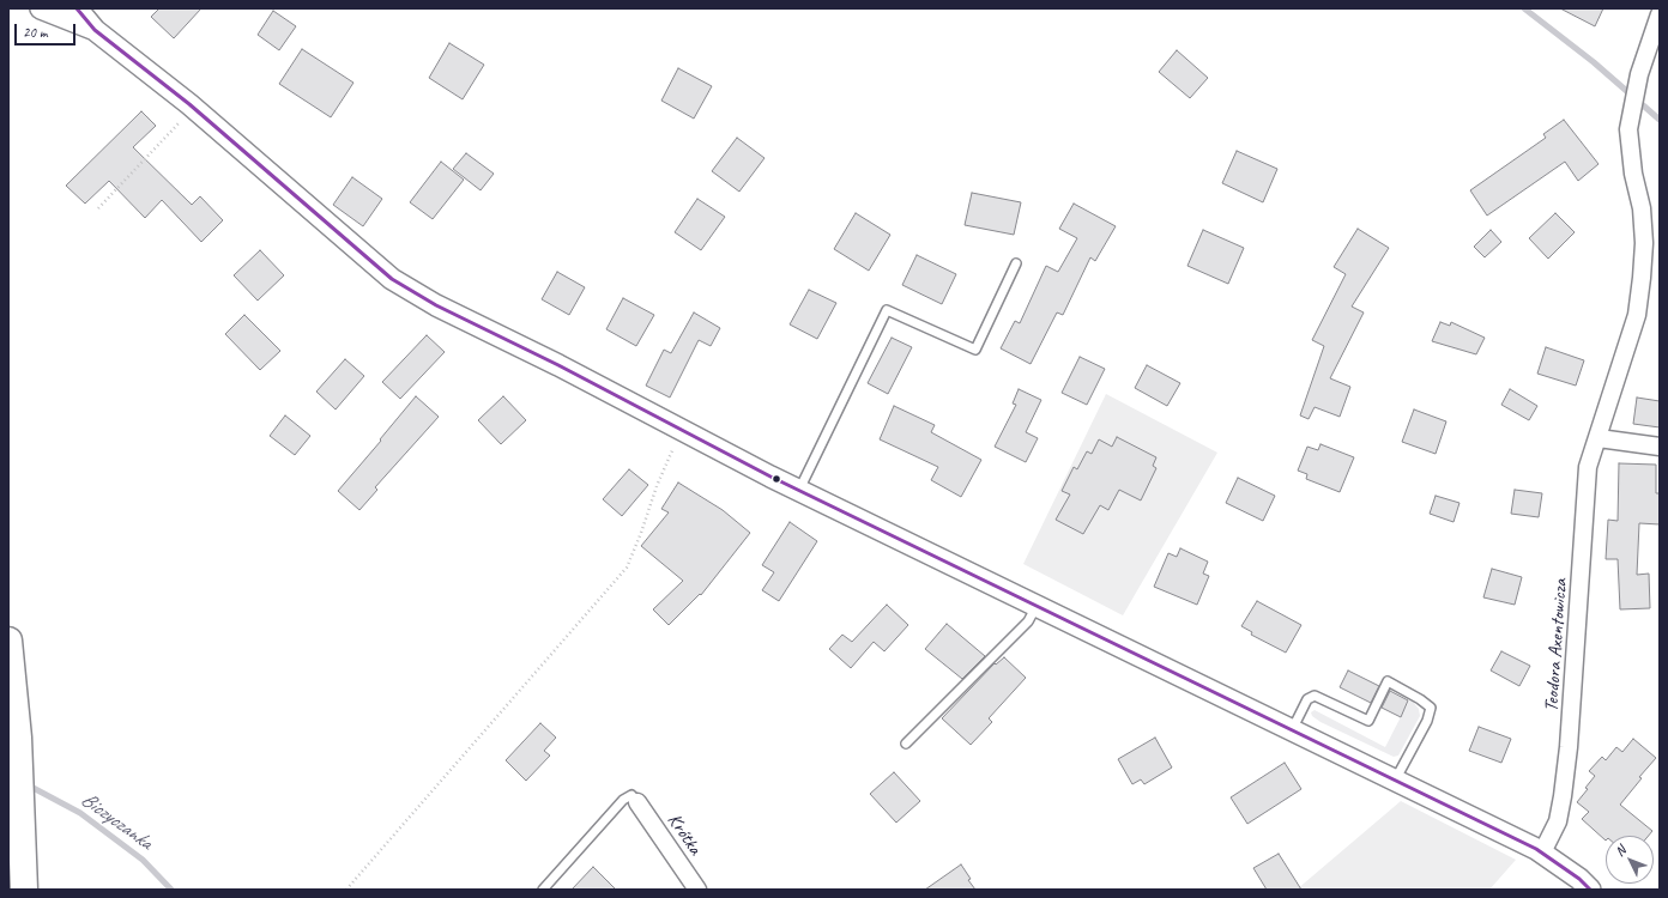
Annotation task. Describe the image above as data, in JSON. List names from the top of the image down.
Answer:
{
  "streets": {
    "street": ["Teodora Axentowicza", "Krótka"]
  },
  "water": ["Biczyczanka"],
  "scale_bar": "20 m",
  "north": "top left"
}
